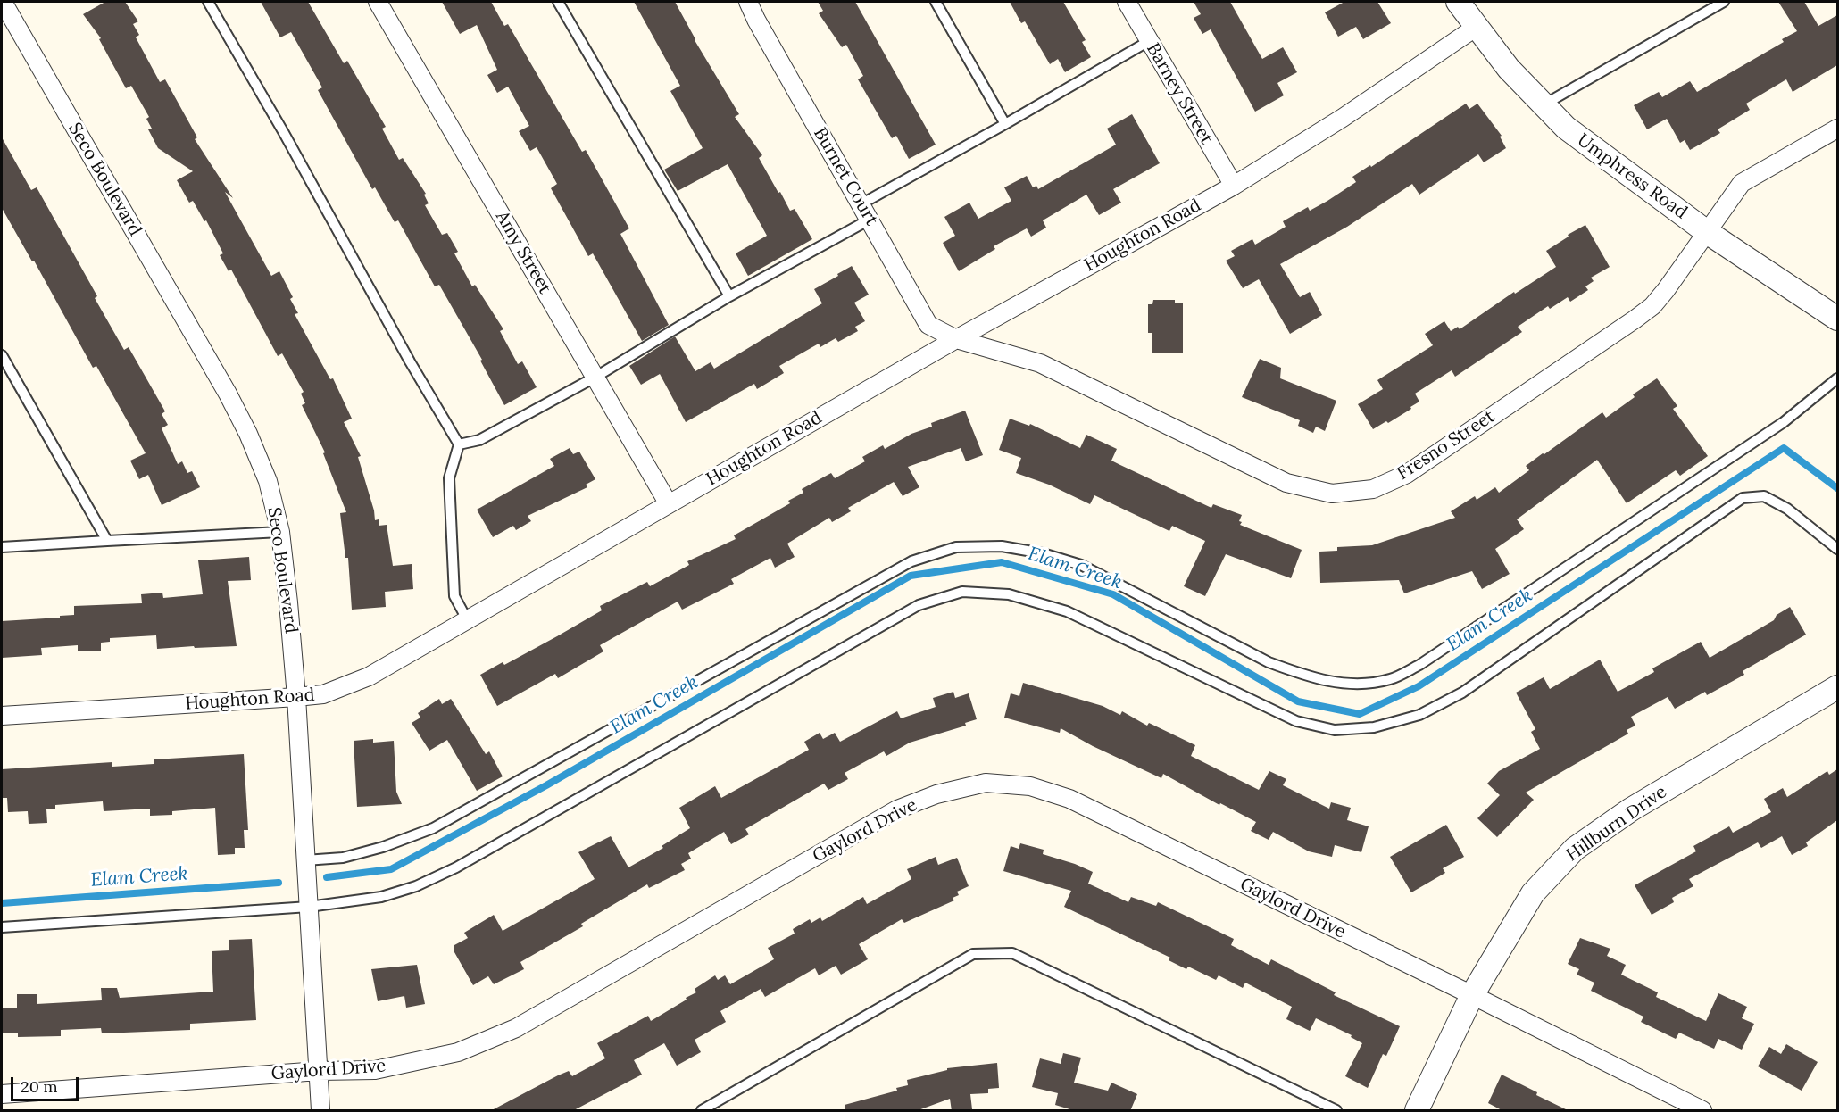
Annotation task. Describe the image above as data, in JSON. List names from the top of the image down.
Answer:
{
  "streets": {
    "street": [
      "Barney Street",
      "Burnet Court",
      "Umphress Road",
      "Seco Boulevard",
      "Houghton Road",
      "Amy Street",
      "Fresno Street",
      "Hillburn Drive",
      "Gaylord Drive"
    ]
  },
  "crossings": [
    ["Barney Street", "Houghton Road"],
    ["Burnet Court", "Houghton Road"],
    ["Burnet Court", "Fresno Street"],
    ["Umphress Road", "Houghton Road"],
    ["Umphress Road", "Fresno Street"],
    ["Seco Boulevard", "Houghton Road"],
    ["Seco Boulevard", "Gaylord Drive"],
    ["Houghton Road", "Amy Street"],
    ["Houghton Road", "Fresno Street"],
    ["Hillburn Drive", "Gaylord Drive"]
  ],
  "water": ["Elam Creek"],
  "scale_bar": "20 m"
}
